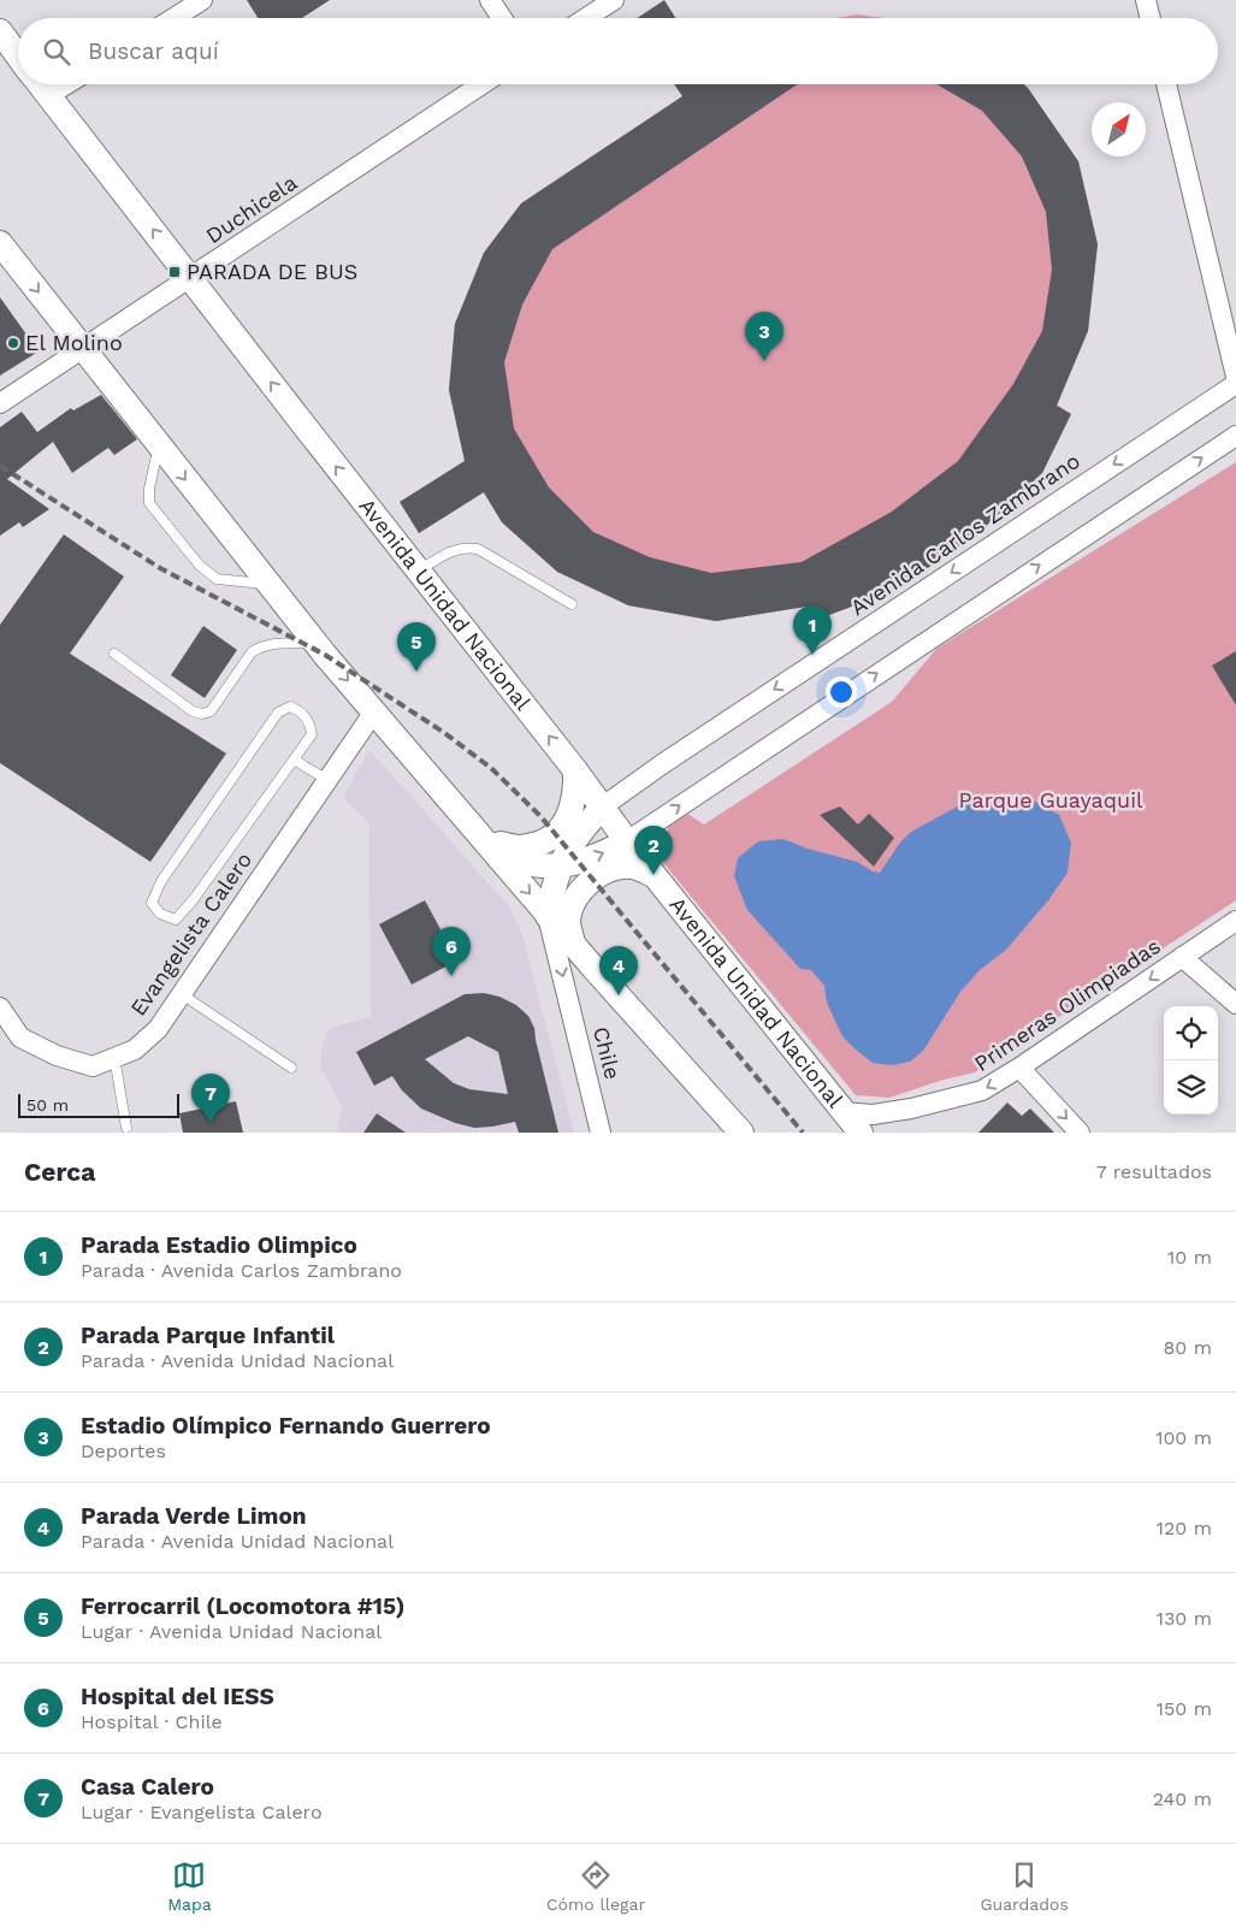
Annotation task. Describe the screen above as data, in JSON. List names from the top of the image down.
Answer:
{
  "streets": {
    "street": [
      "Duchicela",
      "Avenida Carlos Zambrano",
      "Avenida Unidad Nacional",
      "Evangelista Calero",
      "Primeras Olimpiadas",
      "Chile"
    ]
  },
  "crossings": [
    ["Duchicela", "Avenida Unidad Nacional"],
    ["Avenida Carlos Zambrano", "Avenida Unidad Nacional"],
    ["Avenida Unidad Nacional", "Primeras Olimpiadas"]
  ],
  "one_way": ["Primeras Olimpiadas", "Chile"],
  "parks": ["Parque Guayaquil"],
  "places": {
    "transit": ["PARADA DE BUS"],
    "other": ["El Molino"]
  },
  "scale_bar": "50 m",
  "north": "top right",
  "page": {
    "search": "Buscar aquí",
    "pins": [
      "3",
      "1",
      "5",
      "2",
      "6",
      "4",
      "7"
    ],
    "scale": "50 m",
    "heading": ["Cerca", "7 resultados"],
    "list": [
      {
        "mark": "1",
        "name": "Parada Estadio Olimpico",
        "note": "Parada · Avenida Carlos Zambrano",
        "value": "10 m"
      },
      {
        "mark": "2",
        "name": "Parada Parque Infantil",
        "note": "Parada · Avenida Unidad Nacional",
        "value": "80 m"
      },
      {
        "mark": "3",
        "name": "Estadio Olímpico Fernando Guerrero",
        "note": "Deportes",
        "value": "100 m"
      },
      {
        "mark": "4",
        "name": "Parada Verde Limon",
        "note": "Parada · Avenida Unidad Nacional",
        "value": "120 m"
      },
      {
        "mark": "5",
        "name": "Ferrocarril (Locomotora #15)",
        "note": "Lugar · Avenida Unidad Nacional",
        "value": "130 m"
      },
      {
        "mark": "6",
        "name": "Hospital del IESS",
        "note": "Hospital · Chile",
        "value": "150 m"
      },
      {
        "mark": "7",
        "name": "Casa Calero",
        "note": "Lugar · Evangelista Calero",
        "value": "240 m"
      }
    ],
    "nav": ["Mapa", "Cómo llegar", "Guardados"]
  }
}
